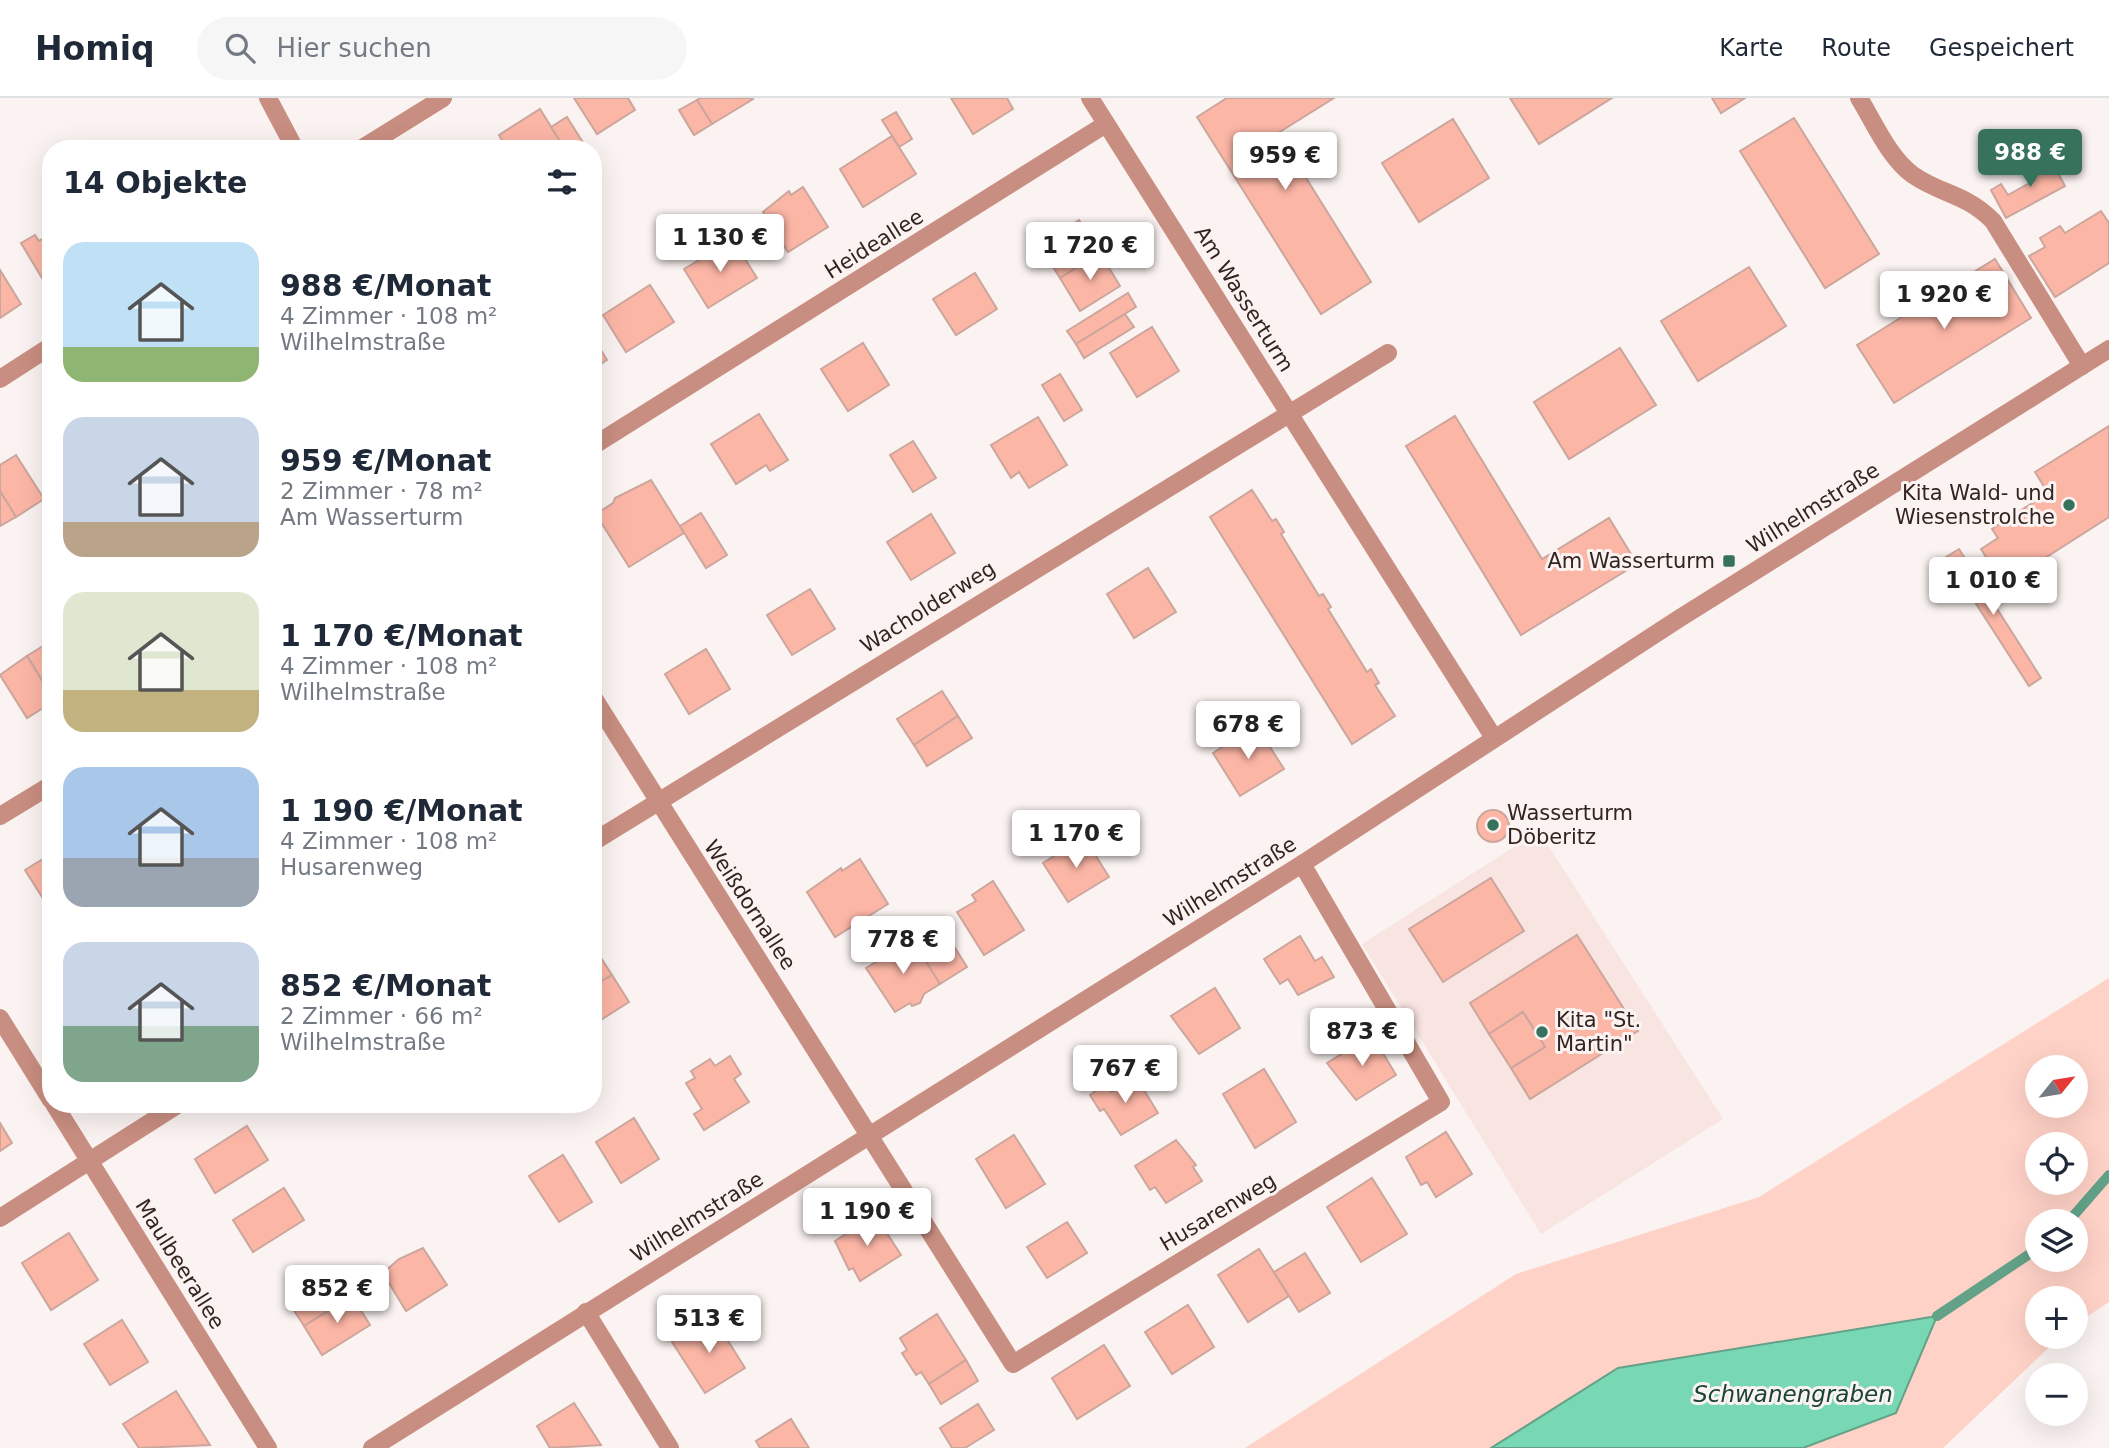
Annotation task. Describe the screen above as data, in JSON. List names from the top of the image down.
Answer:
{
  "streets": {
    "street": [
      "Heideallee",
      "Am Wasserturm",
      "Wilhelmstraße",
      "Wacholderweg",
      "Weißdornallee",
      "Husarenweg",
      "Maulbeerallee"
    ]
  },
  "crossings": [
    ["Heideallee", "Am Wasserturm"],
    ["Am Wasserturm", "Wilhelmstraße"],
    ["Am Wasserturm", "Wacholderweg"],
    ["Wilhelmstraße", "Weißdornallee"],
    ["Wilhelmstraße", "Husarenweg"],
    ["Wacholderweg", "Weißdornallee"],
    ["Weißdornallee", "Husarenweg"]
  ],
  "water": ["Schwanengraben"],
  "places": {
    "other": ["Kita Wald- und Wiesenstrolche", "Wasserturm Döberitz", "Kita \"St. Martin\""],
    "transit": ["Am Wasserturm"]
  },
  "north": "top right",
  "page": {
    "header": "Homiq",
    "search": "Hier suchen",
    "nav": ["Karte", "Route", "Gespeichert"],
    "price": [
      "988 €",
      "959 €",
      "1 130 €",
      "1 720 €",
      "1 920 €",
      "1 010 €",
      "678 €",
      "1 170 €",
      "778 €",
      "873 €",
      "767 €",
      "1 190 €",
      "852 €",
      "513 €"
    ],
    "heading": "14 Objekte",
    "list": [
      {
        "name": "988 €/Monat",
        "note": "4 Zimmer · 108 m² · Wilhelmstraße"
      },
      {
        "name": "959 €/Monat",
        "note": "2 Zimmer · 78 m² · Am Wasserturm"
      },
      {
        "name": "1 170 €/Monat",
        "note": "4 Zimmer · 108 m² · Wilhelmstraße"
      },
      {
        "name": "1 190 €/Monat",
        "note": "4 Zimmer · 108 m² · Husarenweg"
      },
      {
        "name": "852 €/Monat",
        "note": "2 Zimmer · 66 m² · Wilhelmstraße"
      }
    ],
    "map_buttons": ["+", "−"]
  }
}
